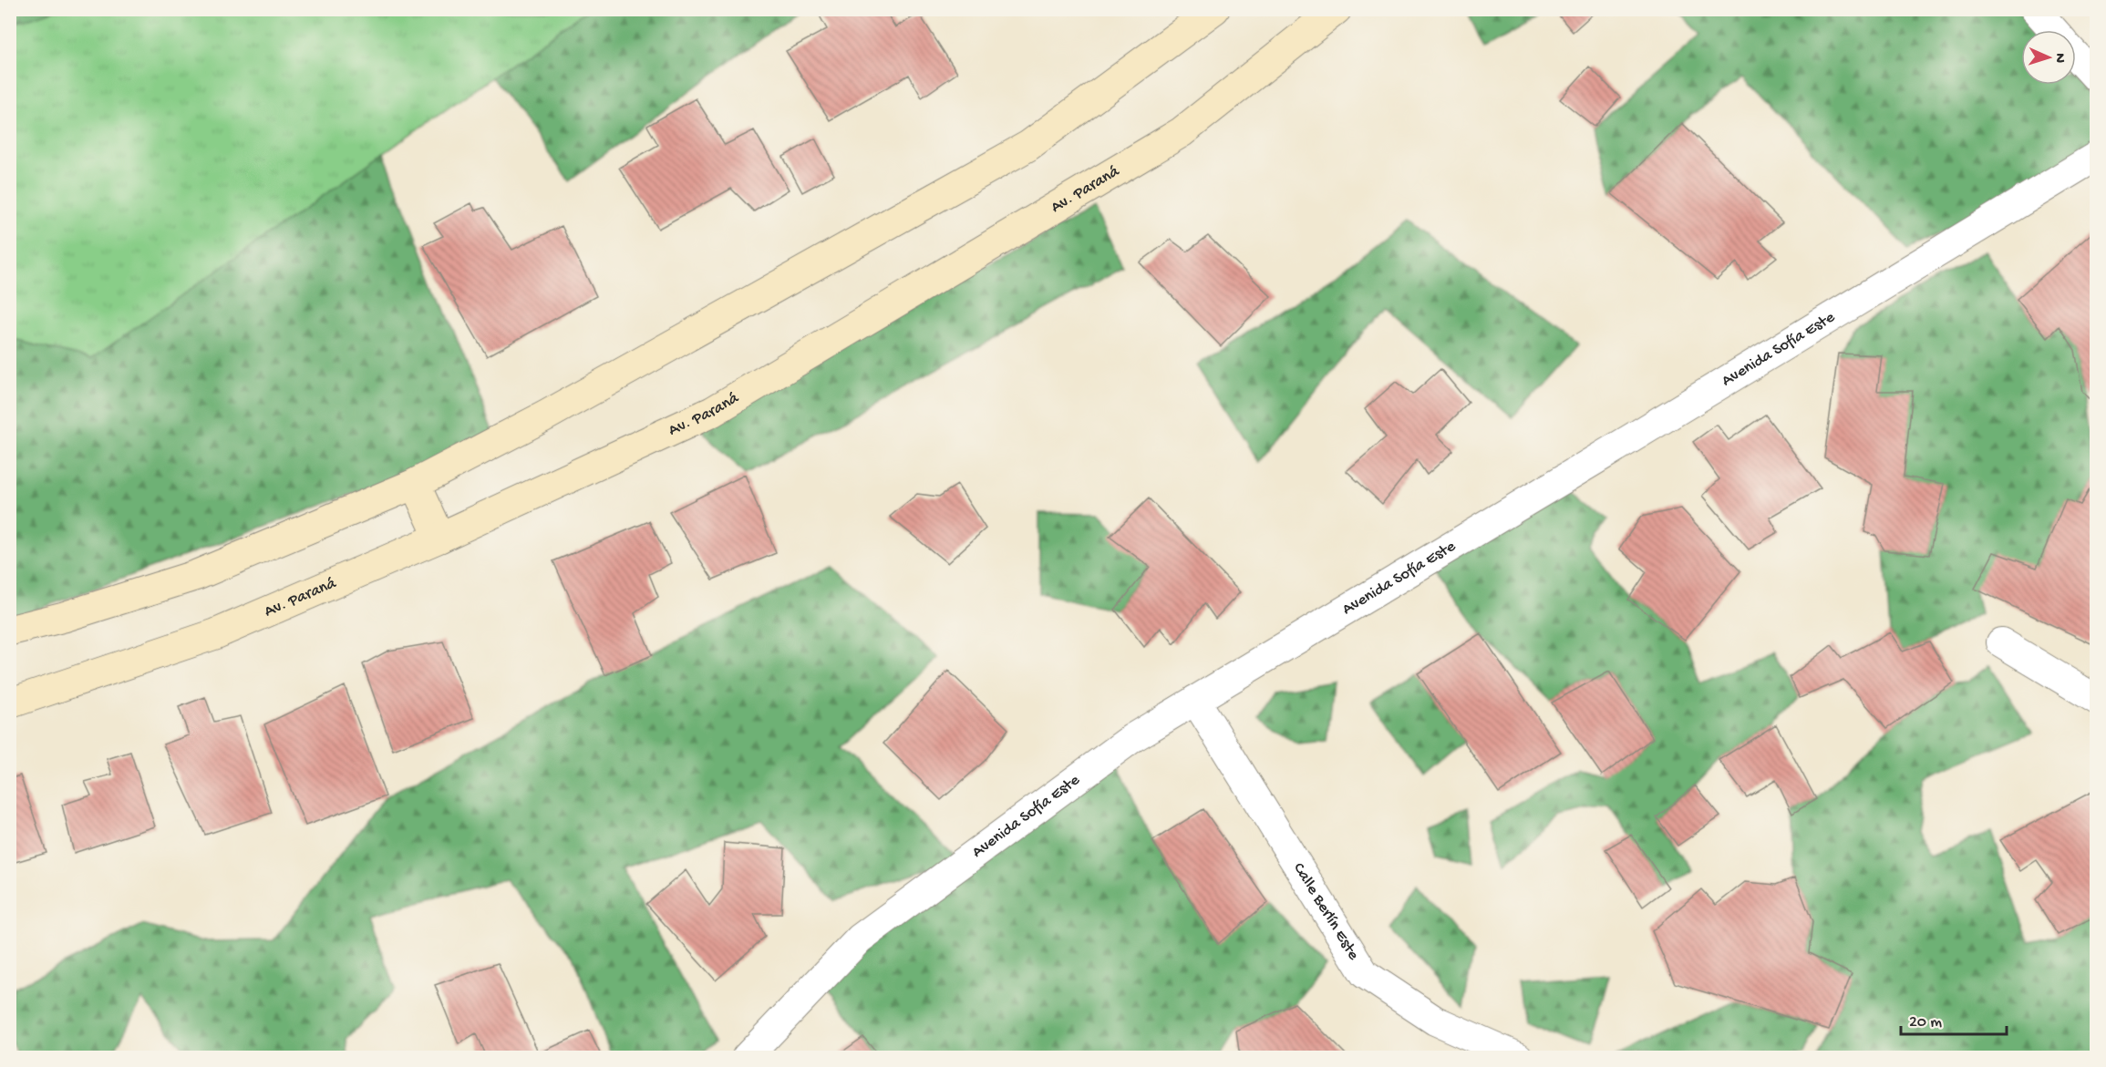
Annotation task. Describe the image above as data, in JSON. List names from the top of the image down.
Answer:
{
  "streets": {
    "street": ["Av. Paraná", "Avenida Sofía Este", "Calle Berlín Este"]
  },
  "crossings": [
    ["Avenida Sofía Este", "Calle Berlín Este"]
  ],
  "scale_bar": "20 m",
  "north": "right"
}
